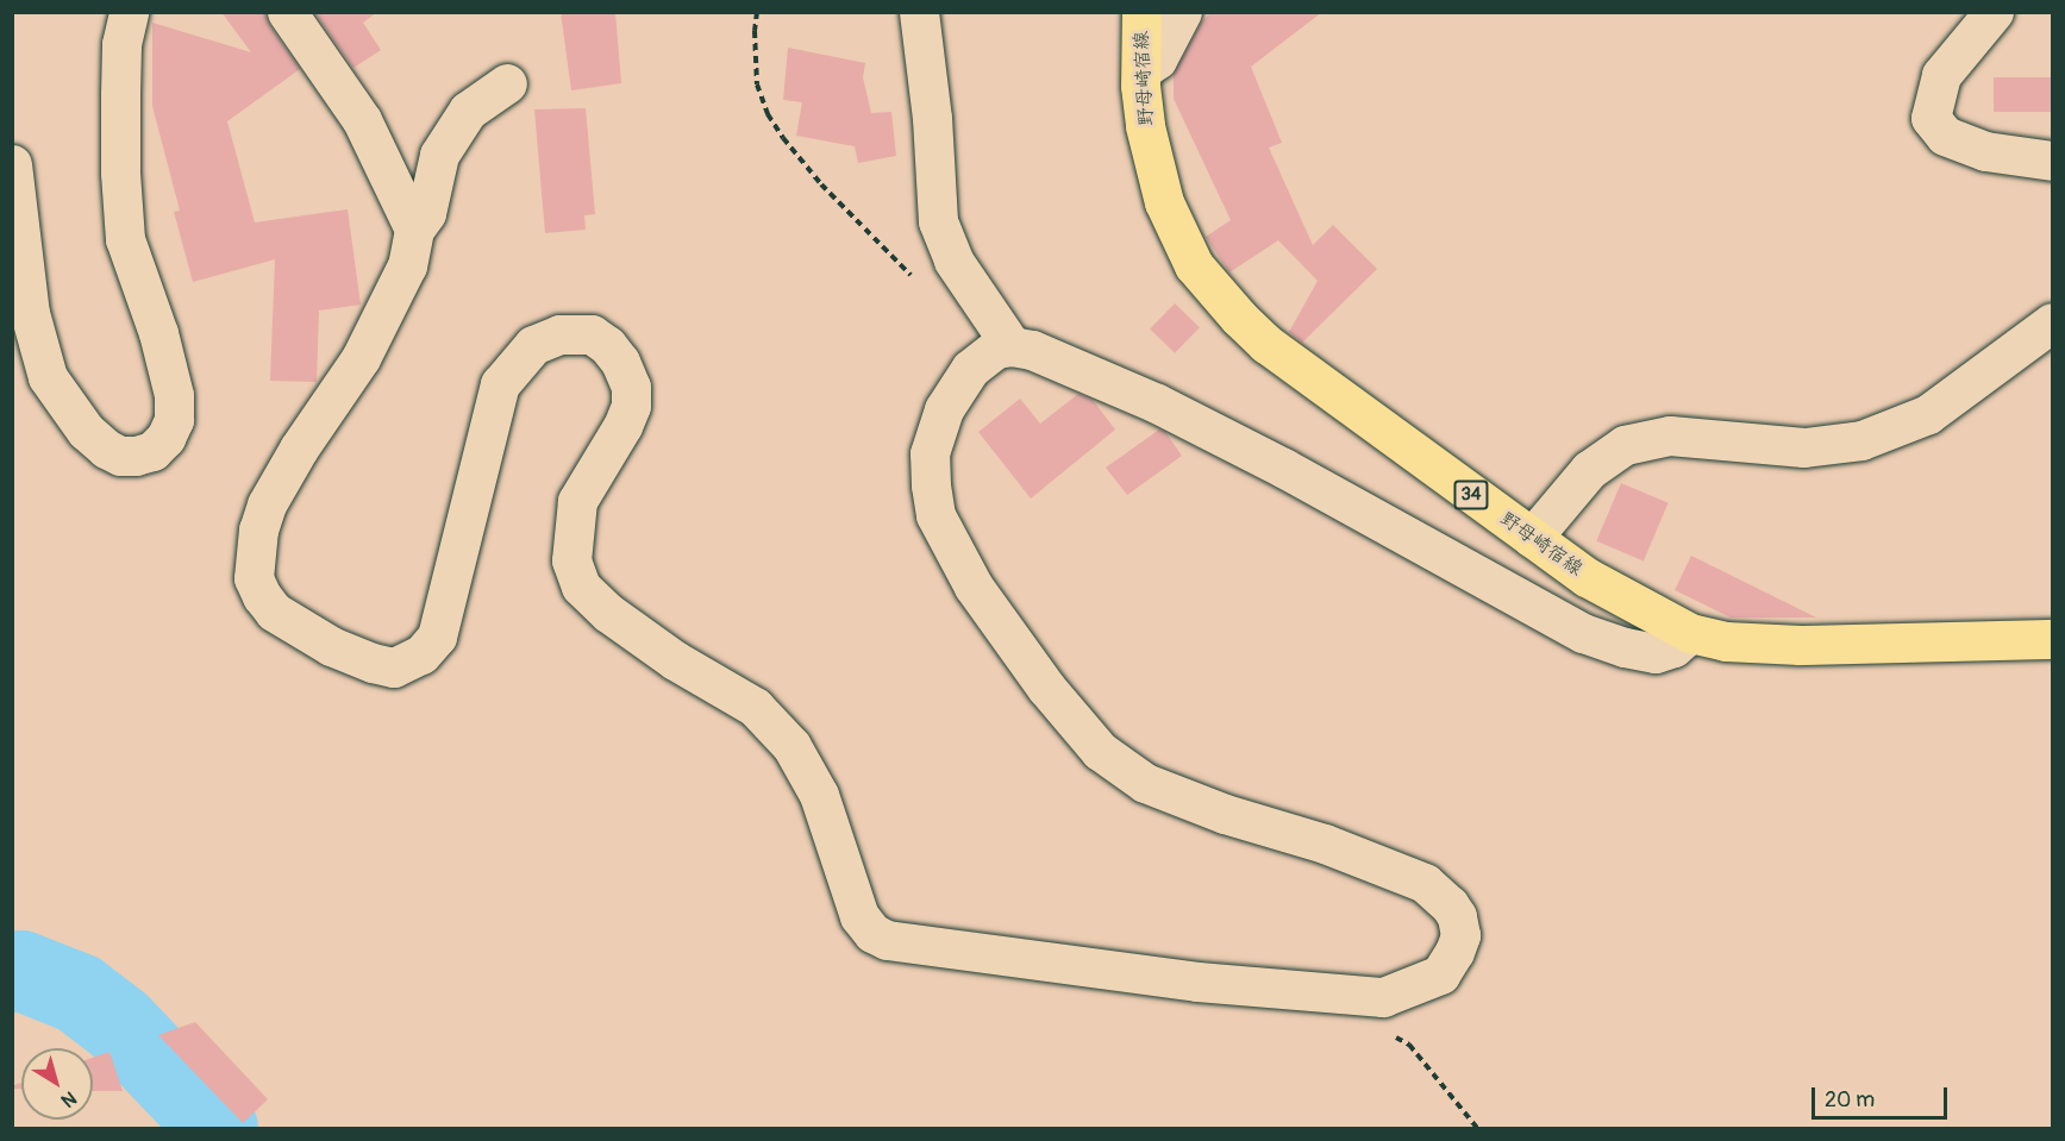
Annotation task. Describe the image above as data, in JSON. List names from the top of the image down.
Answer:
{
  "streets": {
    "main road": ["野母崎宿線", "34"]
  },
  "scale_bar": "20 m",
  "north": "bottom right"
}
